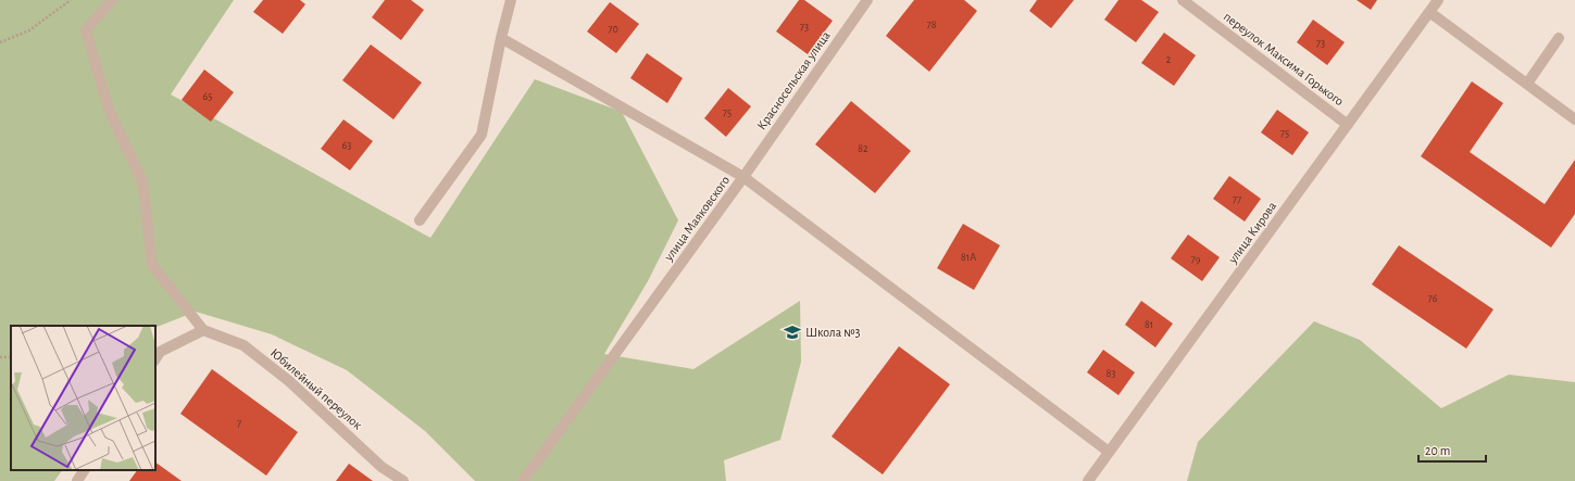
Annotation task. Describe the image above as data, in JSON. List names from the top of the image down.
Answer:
{
  "streets": {
    "street": [
      "переулок Максима Горького",
      "Красносельская улица",
      "улица Маяковского",
      "улица Кирова",
      "Юбилейный переулок"
    ]
  },
  "crossings": [
    ["переулок Максима Горького", "улица Кирова"],
    ["Красносельская улица", "улица Маяковского"]
  ],
  "places": {
    "school or university": ["Школа №3"]
  },
  "house_numbers": [
    "78",
    "73",
    "70",
    "73",
    "2",
    "65",
    "75",
    "75",
    "63",
    "82",
    "77",
    "81А",
    "79",
    "76",
    "81",
    "83",
    "7"
  ],
  "scale_bar": "20 m"
}
